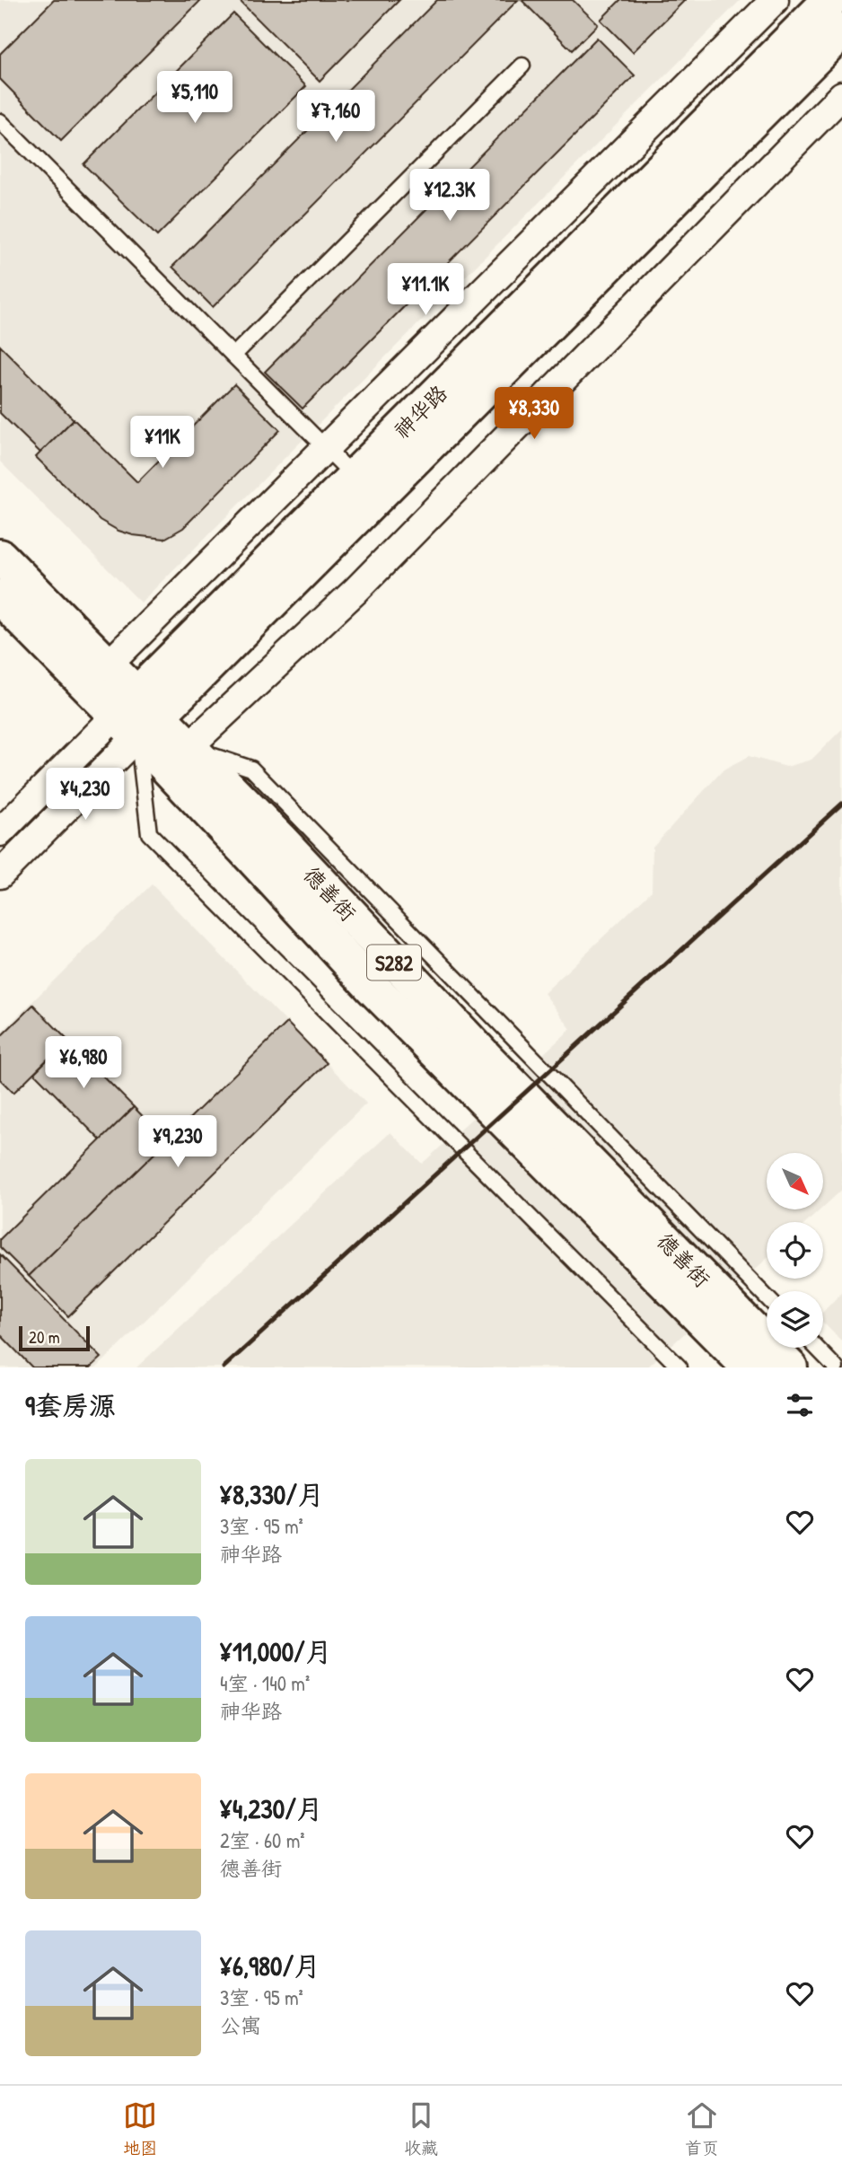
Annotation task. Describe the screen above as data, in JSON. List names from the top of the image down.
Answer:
{
  "streets": {
    "main road": ["神华路", "德善街", "S282"]
  },
  "crossings": [
    ["神华路", "德善街"]
  ],
  "scale_bar": "20 m",
  "north": "bottom right",
  "page": {
    "price": [
      "¥5,110",
      "¥7,160",
      "¥12.3K",
      "¥11.1K",
      "¥8,330",
      "¥11K",
      "¥4,230",
      "¥6,980",
      "¥9,230"
    ],
    "scale": "20 m",
    "heading": "9套房源",
    "list": [
      {
        "name": "¥8,330/月",
        "note": "3室 · 95 m² · 神华路"
      },
      {
        "name": "¥11,000/月",
        "note": "4室 · 140 m² · 神华路"
      },
      {
        "name": "¥4,230/月",
        "note": "2室 · 60 m² · 德善街"
      },
      {
        "name": "¥6,980/月",
        "note": "3室 · 95 m² · 公寓"
      }
    ],
    "tabs": ["地图", "收藏", "首页"]
  }
}
